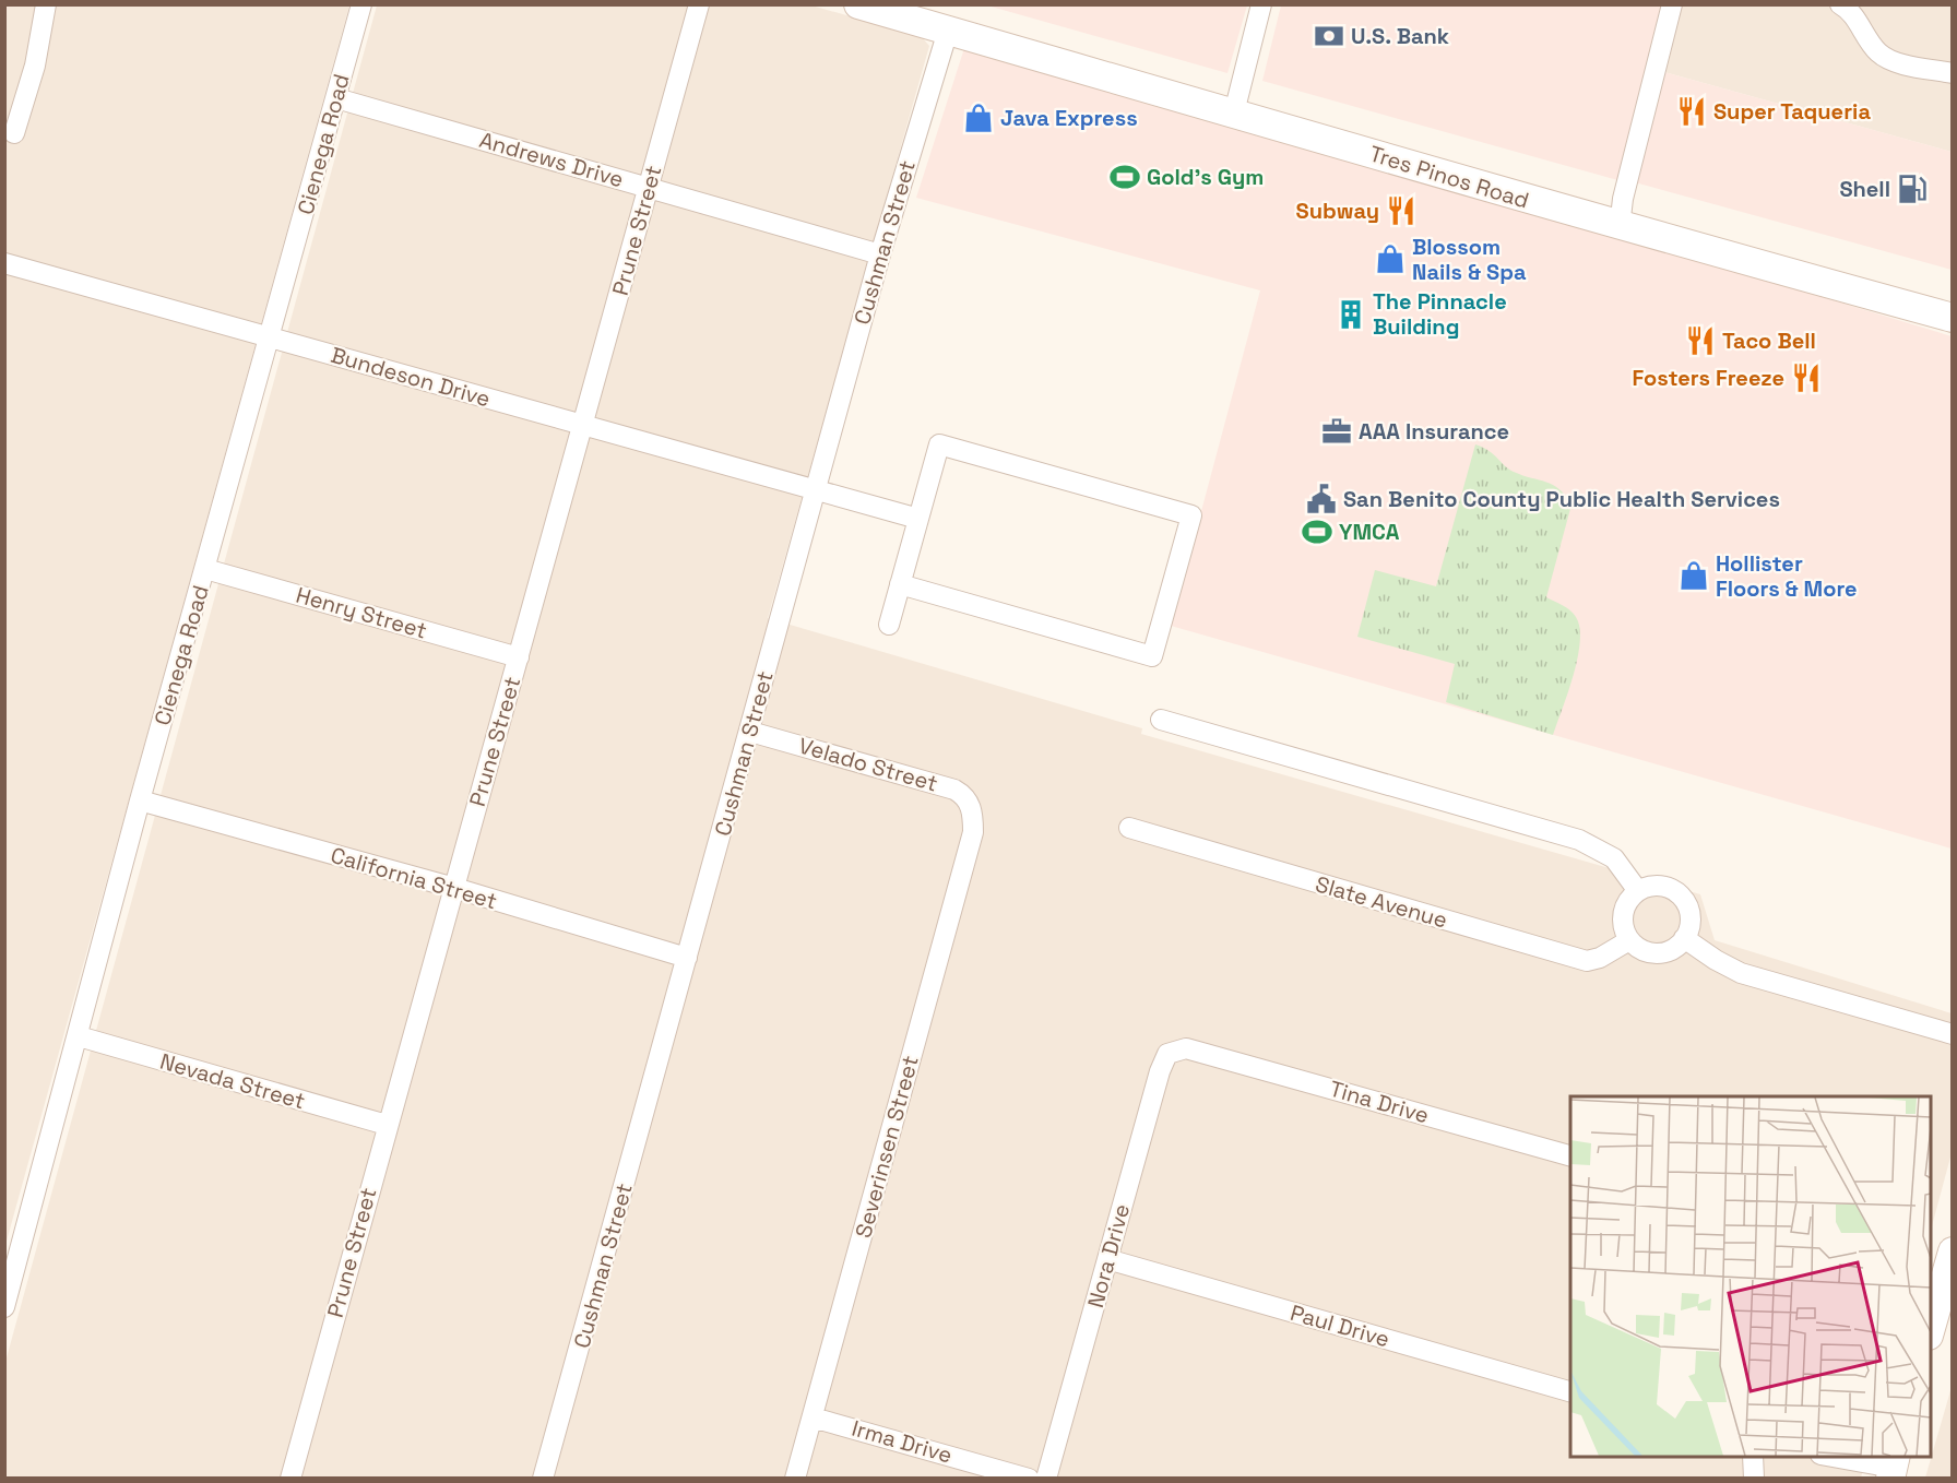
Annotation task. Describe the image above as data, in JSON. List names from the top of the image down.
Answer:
{
  "streets": {
    "main road": ["Tres Pinos Road"],
    "street": [
      "Cienega Road",
      "Andrews Drive",
      "Prune Street",
      "Cushman Street",
      "Bundeson Drive",
      "Henry Street",
      "Velado Street",
      "California Street",
      "Slate Avenue",
      "Nevada Street",
      "Tina Drive",
      "Severinsen Street",
      "Nora Drive",
      "Paul Drive",
      "Irma Drive"
    ]
  },
  "crossings": [
    ["Cienega Road", "Andrews Drive"],
    ["Cienega Road", "Bundeson Drive"],
    ["Cienega Road", "Henry Street"],
    ["Cienega Road", "California Street"],
    ["Cienega Road", "Nevada Street"],
    ["Andrews Drive", "Prune Street"],
    ["Andrews Drive", "Cushman Street"],
    ["Tres Pinos Road", "Cushman Street"],
    ["Prune Street", "Bundeson Drive"],
    ["Prune Street", "Henry Street"],
    ["Prune Street", "California Street"],
    ["Prune Street", "Nevada Street"],
    ["Cushman Street", "Bundeson Drive"],
    ["Cushman Street", "Velado Street"],
    ["Cushman Street", "California Street"],
    ["Velado Street", "Severinsen Street"],
    ["Tina Drive", "Nora Drive"],
    ["Severinsen Street", "Irma Drive"],
    ["Nora Drive", "Paul Drive"]
  ],
  "places": {
    "bank": ["U.S. Bank"],
    "restaurant": [
      "Super Taqueria",
      "Subway",
      "Taco Bell",
      "Fosters Freeze"
    ],
    "shop": ["Java Express", "Blossom Nails & Spa", "Hollister Floors & More"],
    "sports": ["Gold's Gym", "YMCA"],
    "fuel station": ["Shell"],
    "building": ["The Pinnacle Building"],
    "office": ["AAA Insurance"],
    "public building": ["San Benito County Public Health Services"]
  }
}
